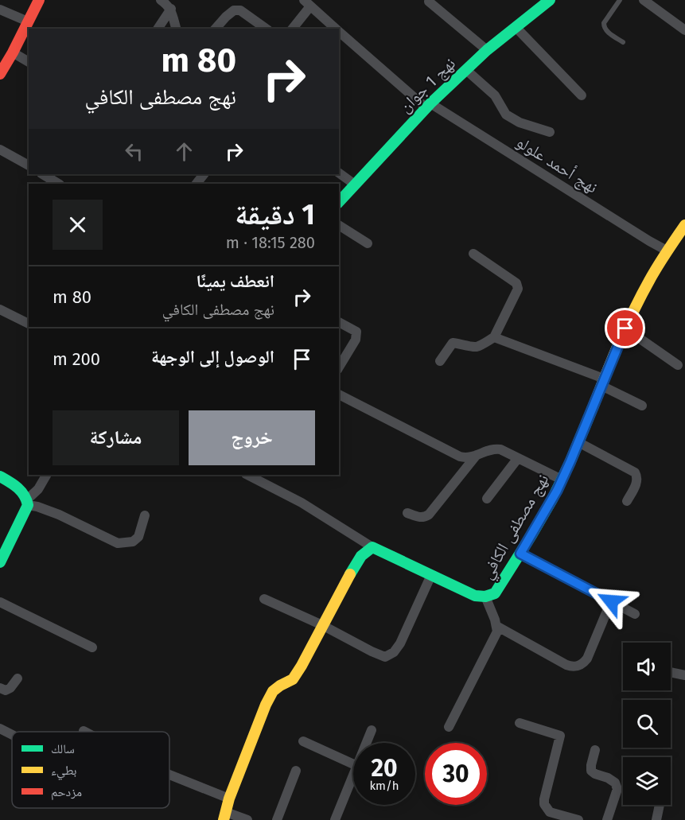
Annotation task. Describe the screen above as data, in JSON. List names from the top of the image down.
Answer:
{
  "streets": {
    "street": ["نهج 1 جوان", "نهج أحمد علولو", "نهج مصطفى الكافي"]
  },
  "crossings": [
    ["نهج 1 جوان", "نهج أحمد علولو"],
    ["نهج أحمد علولو", "نهج مصطفى الكافي"]
  ],
  "legend": ["سالك", "بطيء", "مزدحم"],
  "page": {
    "turn": ["80 m", "نهج مصطفى الكافي"],
    "heading": ["1 دقيقة", "280 m · 18:15"],
    "list": [
      {
        "name": "انعطف يمينًا",
        "note": "نهج مصطفى الكافي",
        "value": "80 m"
      },
      {
        "name": "الوصول إلى الوجهة",
        "value": "200 m"
      }
    ],
    "buttons": ["خروج", "مشاركة"],
    "speed": "20 km/h",
    "limit": "30"
  }
}
